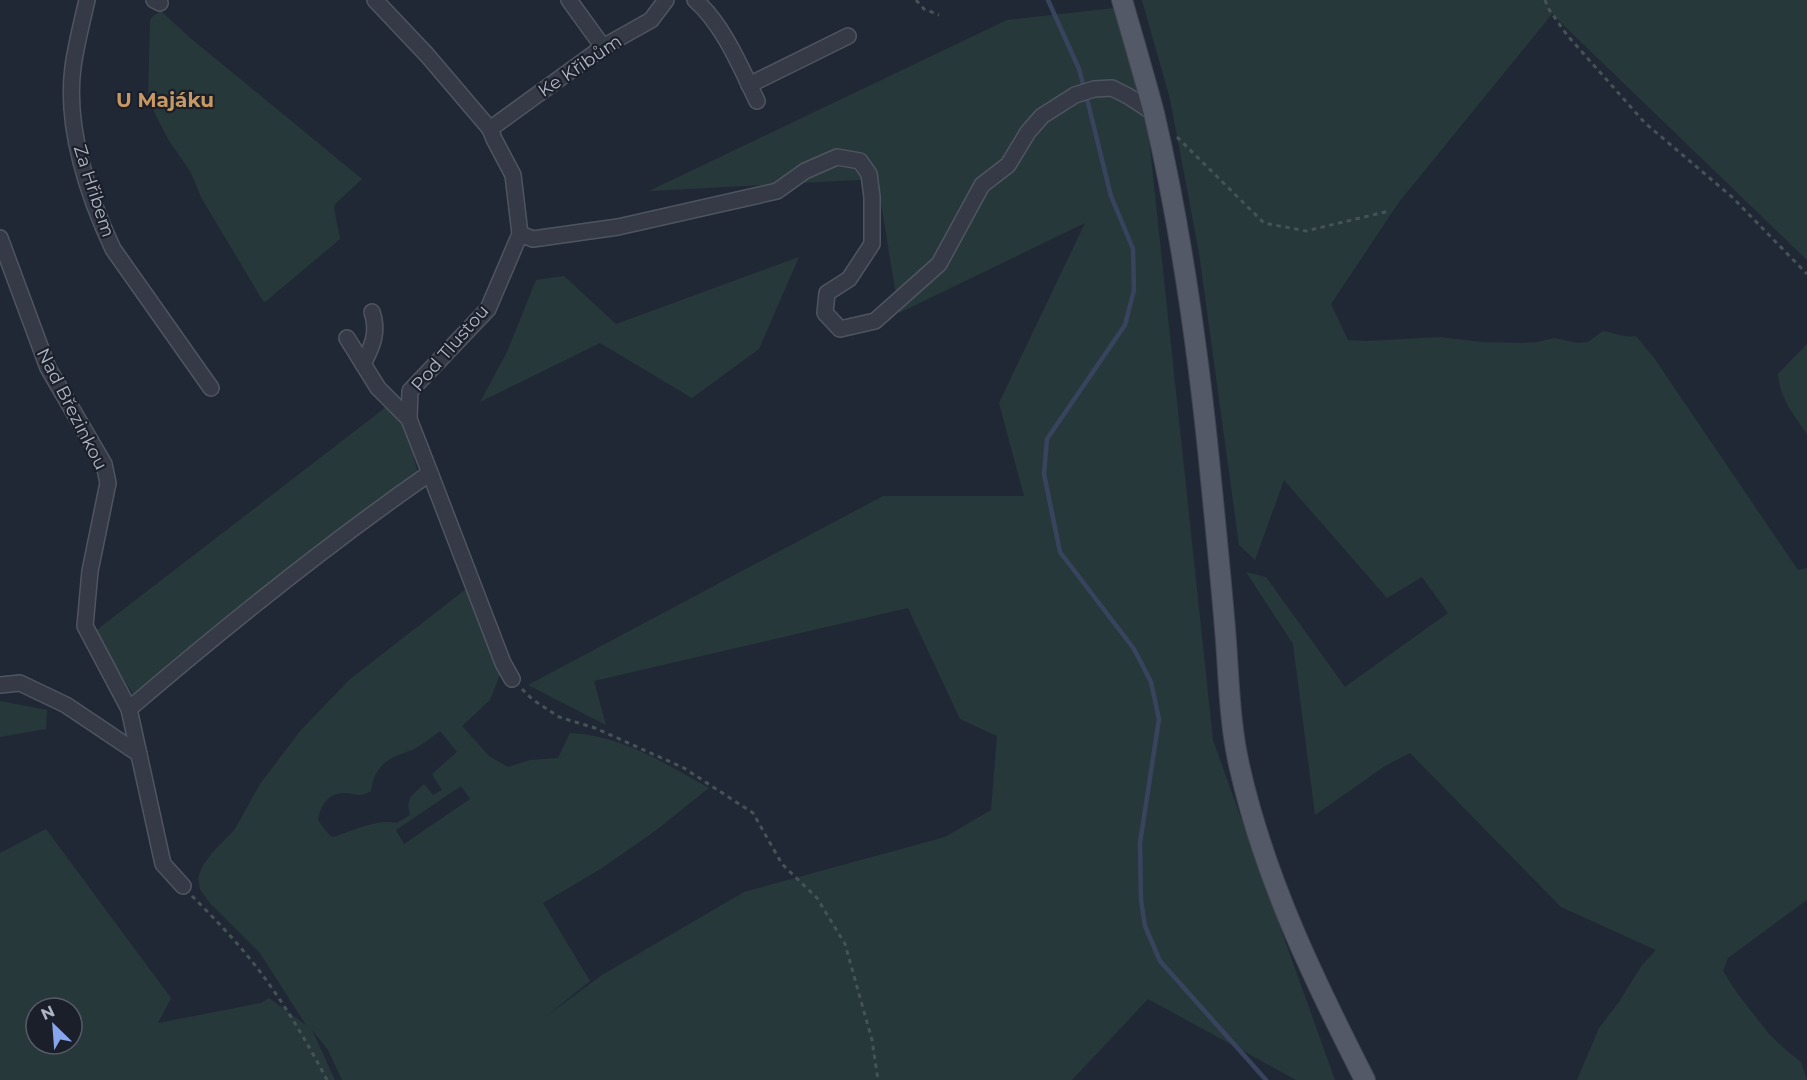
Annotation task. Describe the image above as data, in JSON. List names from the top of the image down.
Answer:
{
  "streets": {
    "street": [
      "Ke Křibům",
      "Za Hřibem",
      "Pod Tlustou",
      "Nad Březinkou"
    ]
  },
  "crossings": [
    ["Ke Křibům", "Pod Tlustou"]
  ],
  "districts": ["U Majáku"],
  "north": "top left"
}
